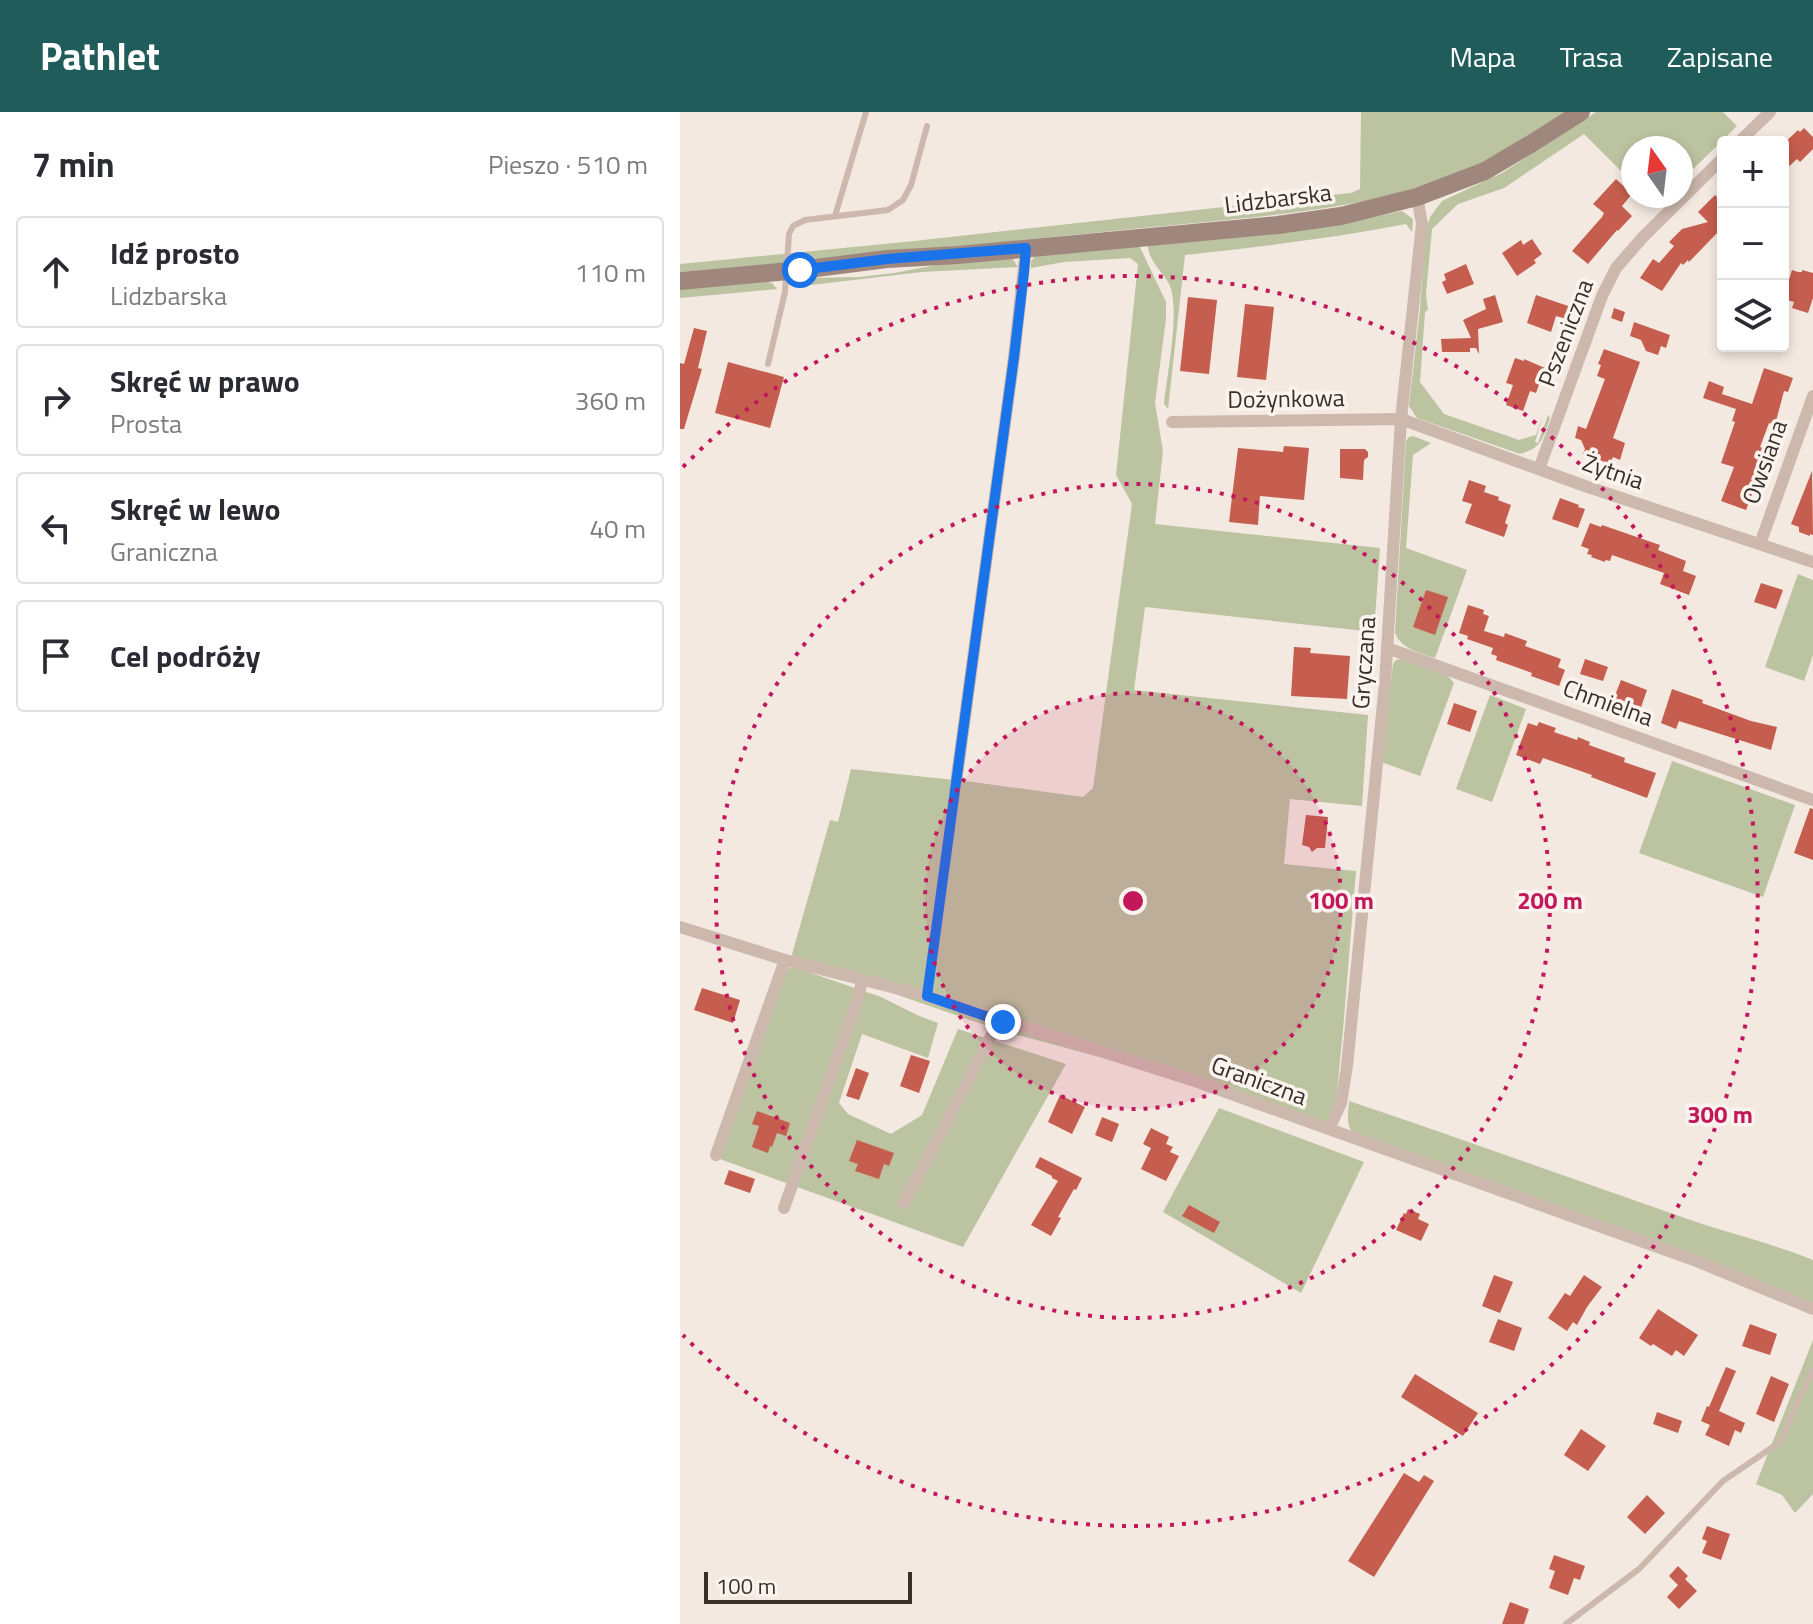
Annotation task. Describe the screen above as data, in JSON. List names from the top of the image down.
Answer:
{
  "streets": {
    "main road": ["Lidzbarska"],
    "street": [
      "Pszeniczna",
      "Dożynkowa",
      "Owsiana",
      "Żytnia",
      "Gryczana",
      "Chmielna",
      "Graniczna"
    ]
  },
  "crossings": [
    ["Lidzbarska", "Gryczana"],
    ["Pszeniczna", "Żytnia"],
    ["Dożynkowa", "Żytnia"],
    ["Dożynkowa", "Gryczana"],
    ["Owsiana", "Żytnia"],
    ["Żytnia", "Gryczana"],
    ["Gryczana", "Chmielna"],
    ["Gryczana", "Graniczna"]
  ],
  "scale_bar": "100 m",
  "north": "top",
  "page": {
    "header": "Pathlet",
    "nav": ["Mapa", "Trasa", "Zapisane"],
    "heading": ["7 min", "Pieszo · 510 m"],
    "map_buttons": ["+", "−"],
    "list": [
      ["Idź prosto", "Lidzbarska", "110 m"],
      ["Skręć w prawo", "Prosta", "360 m"],
      ["Skręć w lewo", "Graniczna", "40 m"],
      "Cel podróży"
    ],
    "scale": "100 m"
  },
  "rings": ["100 m", "200 m", "300 m"]
}
